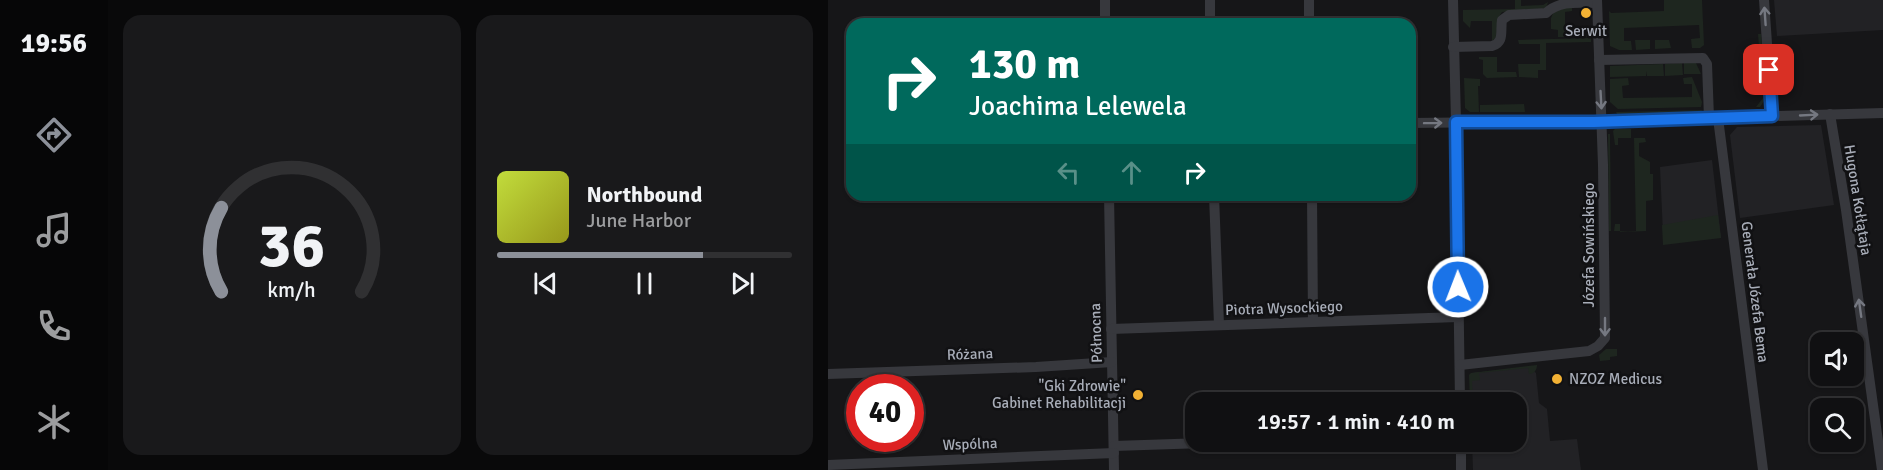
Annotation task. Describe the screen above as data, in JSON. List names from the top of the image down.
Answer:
{
  "streets": {
    "street": [
      "Hugona Kołłątaja",
      "Józefa Sowińskiego",
      "Generała Józefa Bema",
      "Piotra Wysockiego",
      "Północna",
      "Różana",
      "Wspólna"
    ]
  },
  "crossings": [
    ["Józefa Sowińskiego", "Generała Józefa Bema"],
    ["Piotra Wysockiego", "Północna"],
    ["Północna", "Różana"],
    ["Północna", "Wspólna"]
  ],
  "one_way": ["Hugona Kołłątaja"],
  "places": ["Serwit", "NZOZ Medicus", "\"Gki Zdrowie\" Gabinet Rehabilitacji"],
  "page": {
    "tabs": "19:56",
    "turn": ["130 m", "Joachima Lelewela"],
    "song": ["Northbound", "June Harbor"],
    "limit": "40",
    "trip": "19:57 · 1 min · 410 m",
    "gauge": ["36", "km/h"]
  }
}
